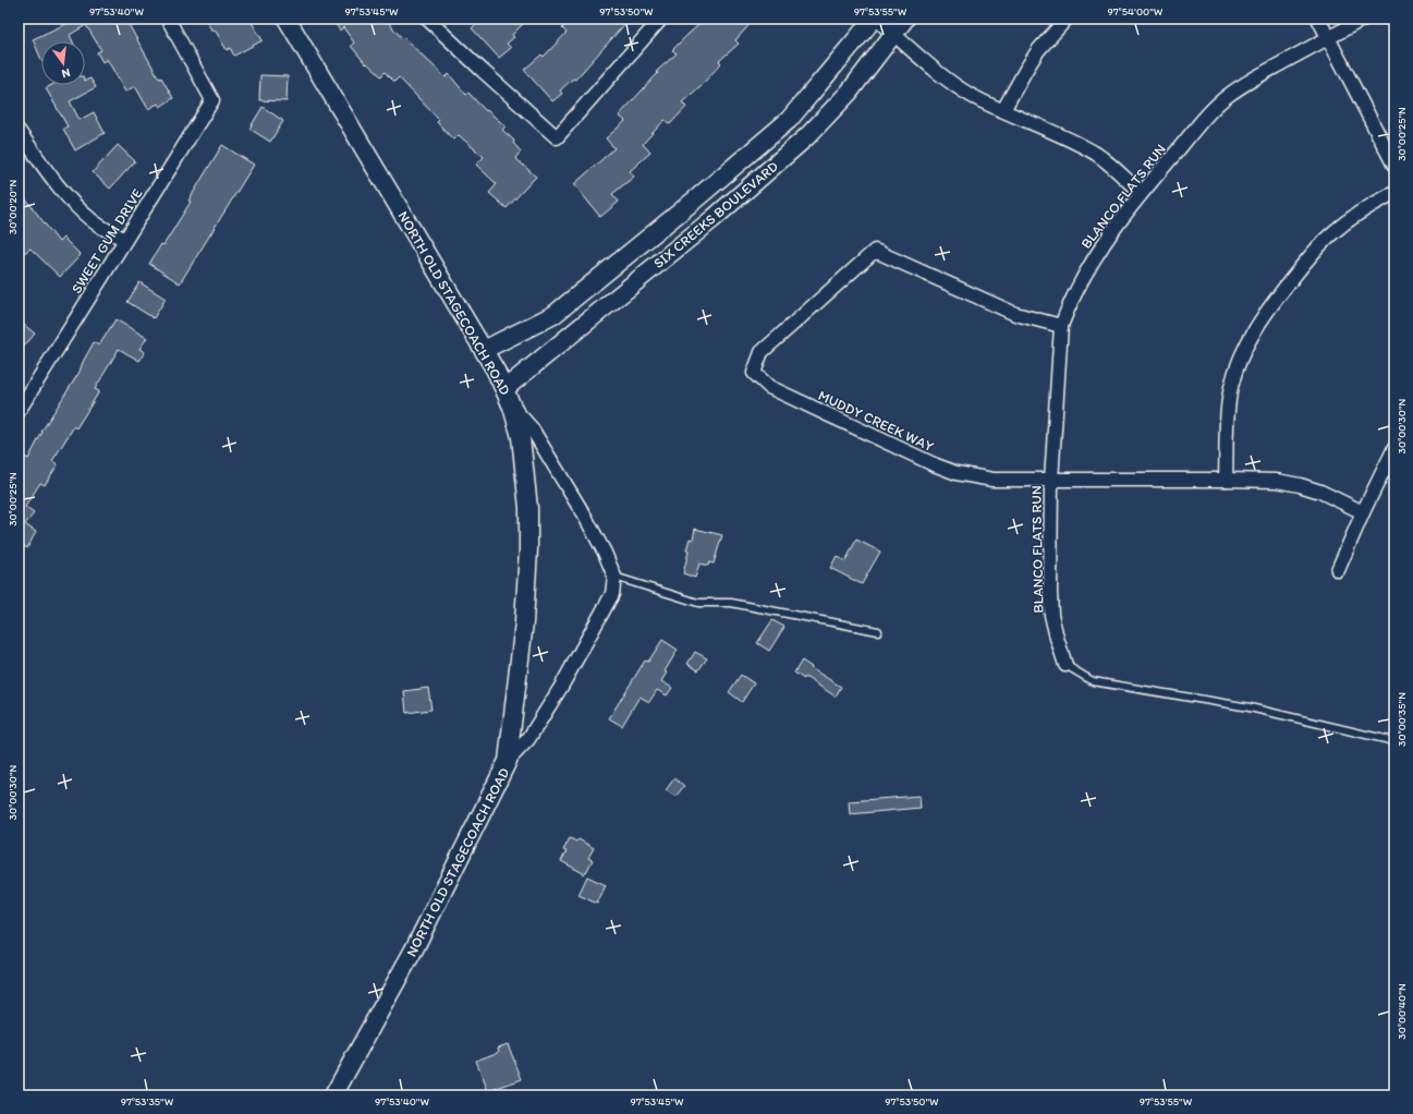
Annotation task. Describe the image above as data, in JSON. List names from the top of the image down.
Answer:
{
  "streets": {
    "street": [
      "BLANCO FLATS RUN",
      "SIX CREEKS BOULEVARD",
      "SWEET GUM DRIVE",
      "NORTH OLD STAGECOACH ROAD",
      "MUDDY CREEK WAY"
    ]
  },
  "crossings": [
    ["BLANCO FLATS RUN", "MUDDY CREEK WAY"],
    ["SIX CREEKS BOULEVARD", "NORTH OLD STAGECOACH ROAD"]
  ],
  "north": "bottom",
  "coordinates": [
    "97°53'40\"W",
    "97°53'45\"W",
    "97°53'50\"W",
    "97°53'55\"W",
    "97°54'00\"W",
    "30°00'25\"N",
    "30°00'20\"N",
    "30°00'30\"N",
    "30°00'35\"N",
    "30°00'40\"N",
    "97°53'35\"W"
  ]
}
